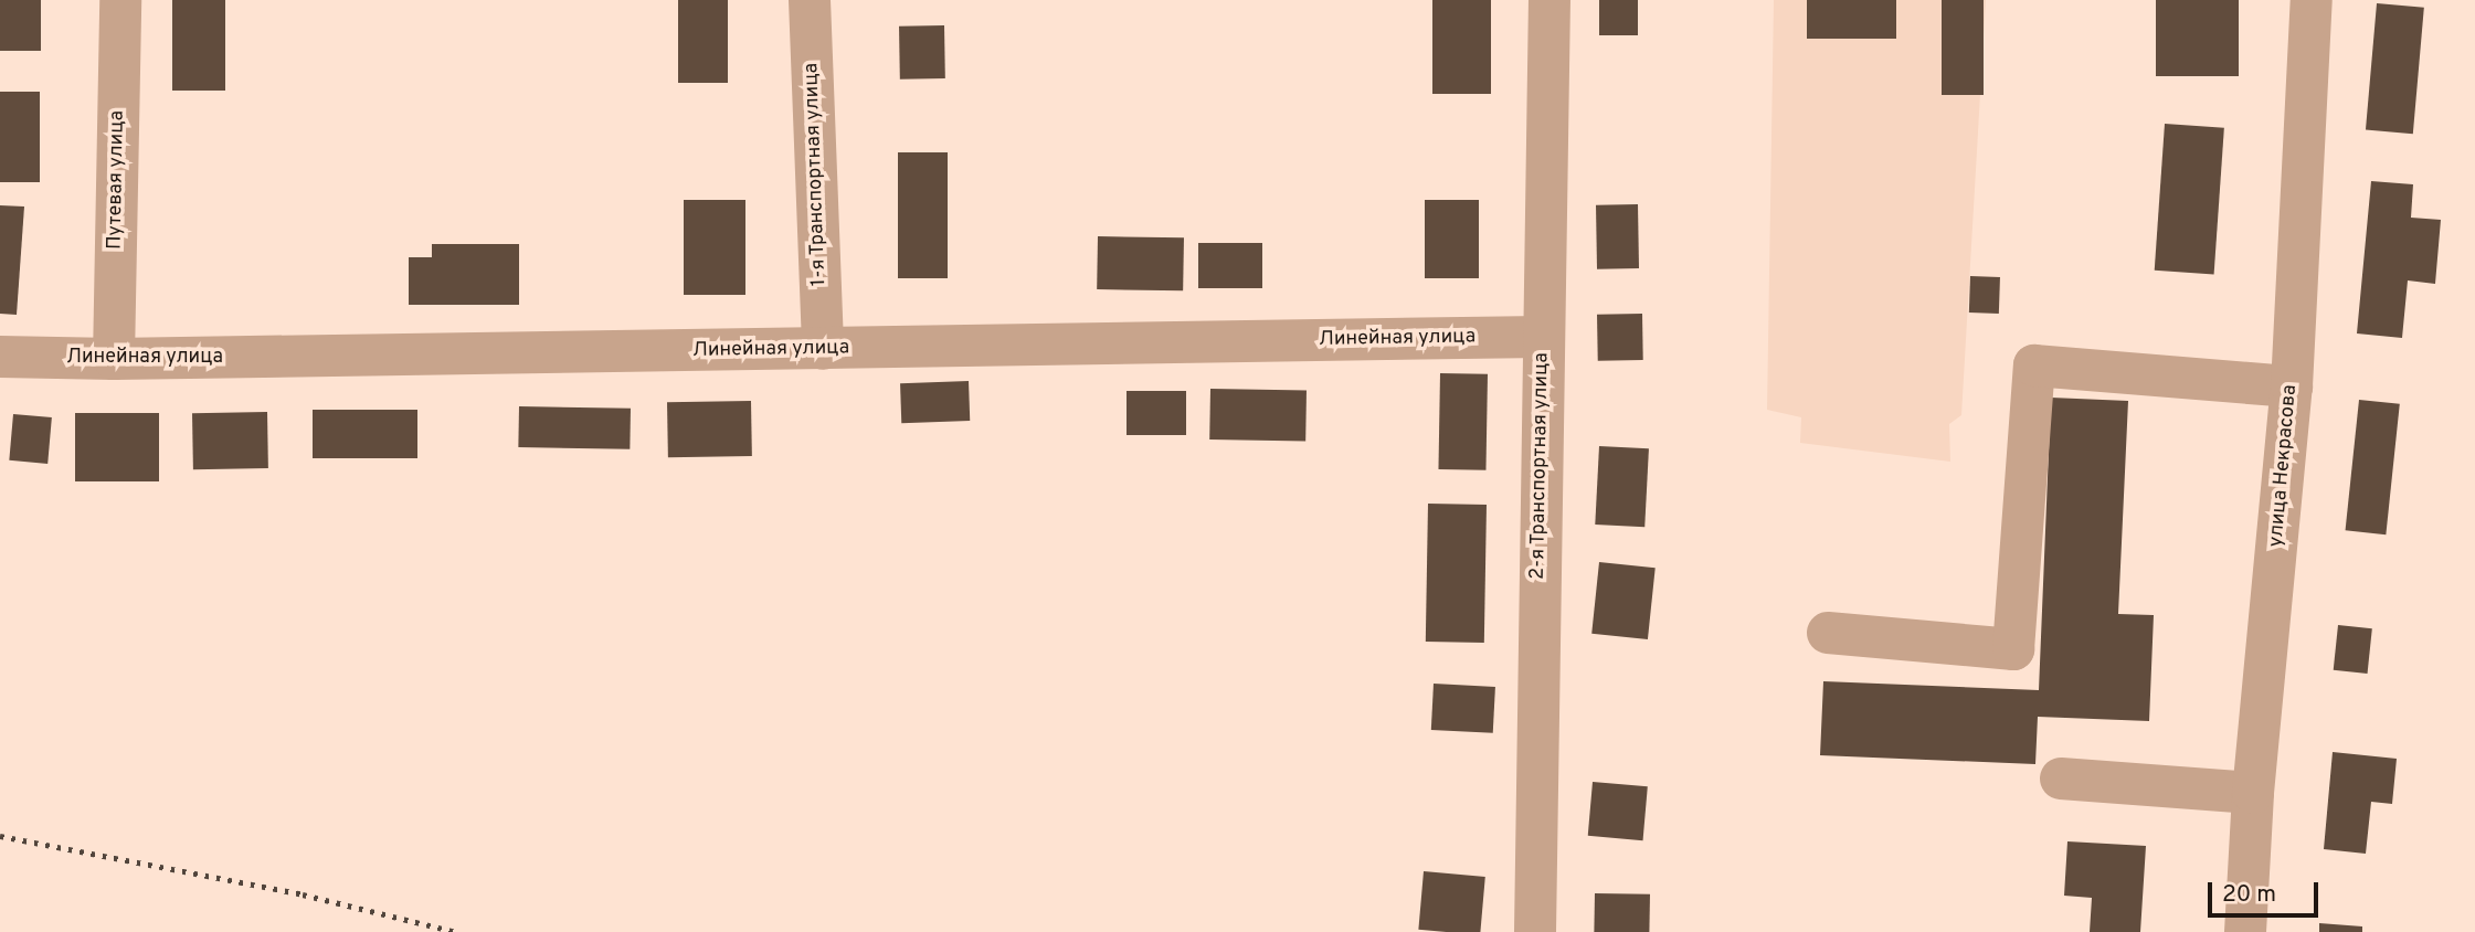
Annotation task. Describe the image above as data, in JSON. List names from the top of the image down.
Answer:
{
  "streets": {
    "street": [
      "1-я Транспортная улица",
      "Путевая улица",
      "Линейная улица",
      "2-я Транспортная улица",
      "улица Некрасова"
    ]
  },
  "crossings": [
    ["1-я Транспортная улица", "Линейная улица"],
    ["Путевая улица", "Линейная улица"],
    ["Линейная улица", "2-я Транспортная улица"]
  ],
  "scale_bar": "20 m"
}
